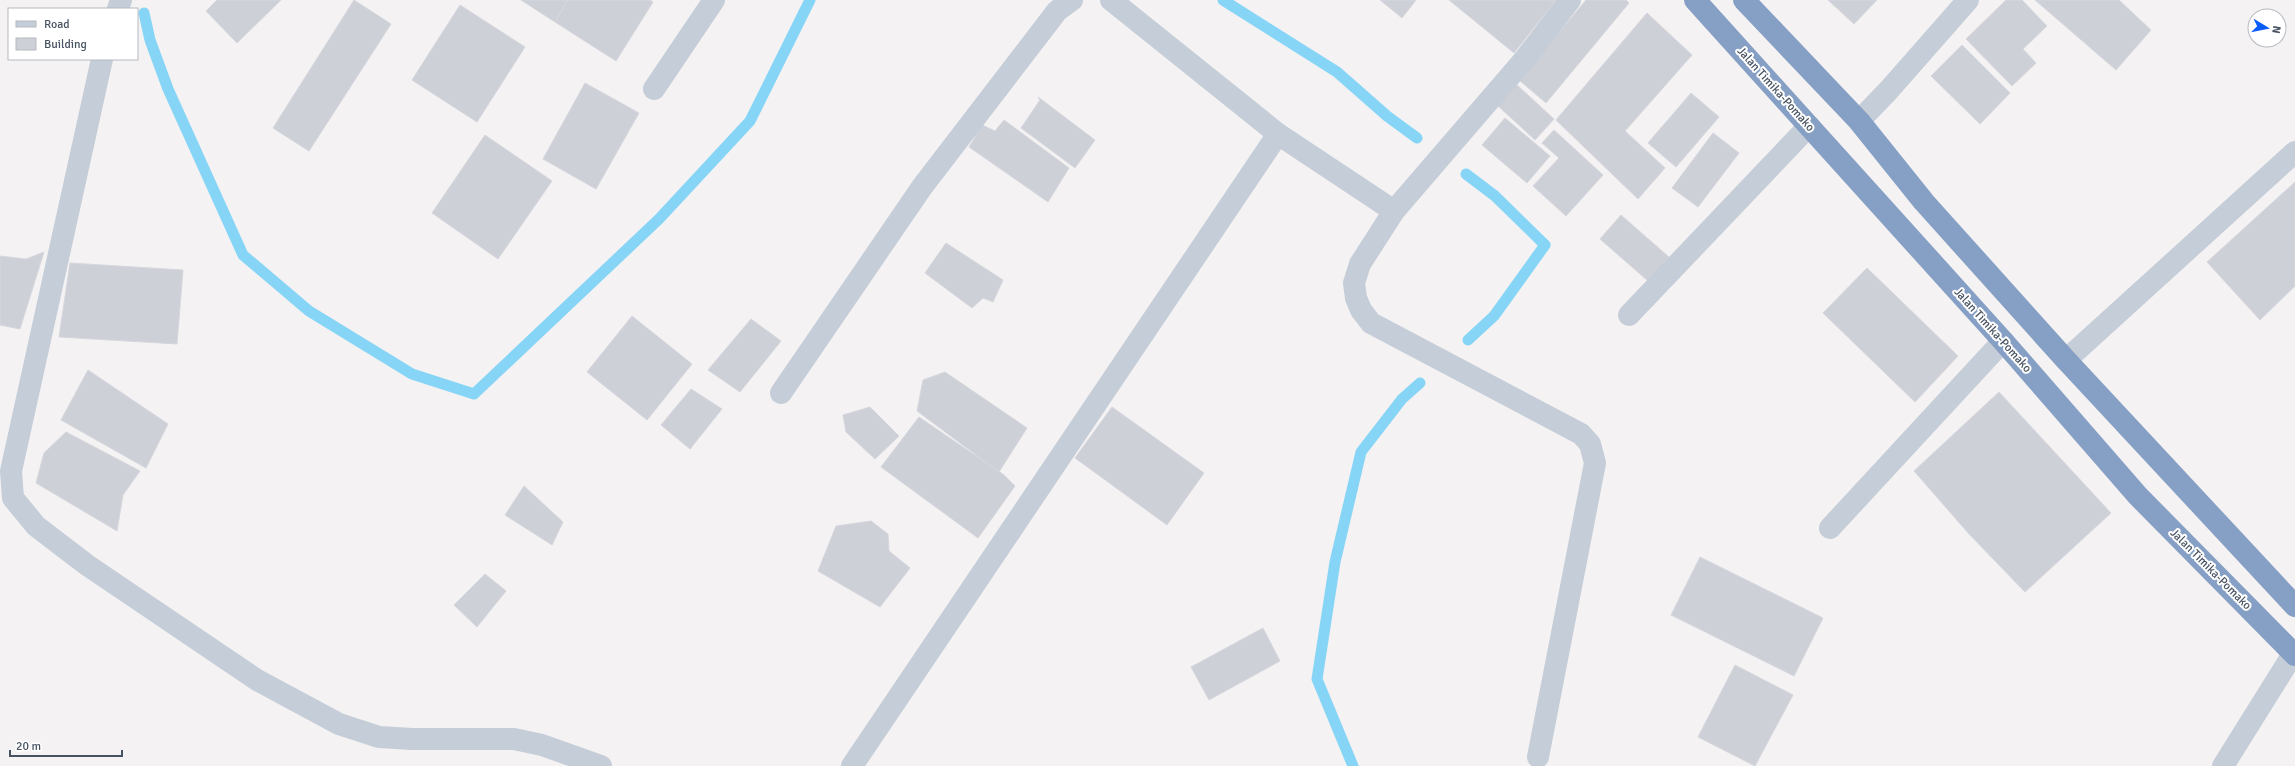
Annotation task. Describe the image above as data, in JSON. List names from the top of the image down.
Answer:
{
  "streets": {
    "highway": ["Jalan Timika-Pomako"]
  },
  "legend": ["Road", "Building"],
  "scale_bar": "20 m",
  "north": "right"
}
